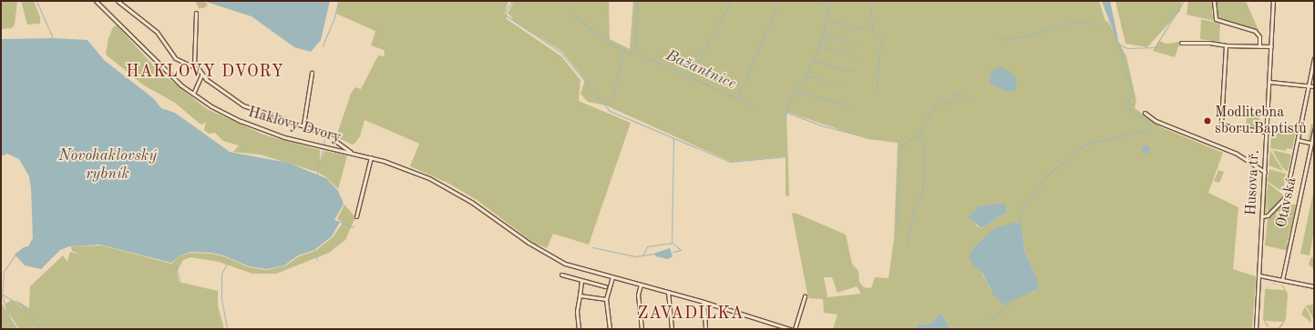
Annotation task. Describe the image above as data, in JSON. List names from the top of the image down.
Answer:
{
  "streets": {
    "street": ["Haklovy Dvory", "Husova tř.", "Otavská"]
  },
  "crossings": [
    ["Husova tř.", "Otavská"]
  ],
  "districts": ["HAKLOVY DVORY", "ZAVADILKA"],
  "water": ["Bažantnice", "Novohaklovský rybník"],
  "places": ["Modlitebna sboru Baptistů"]
}
